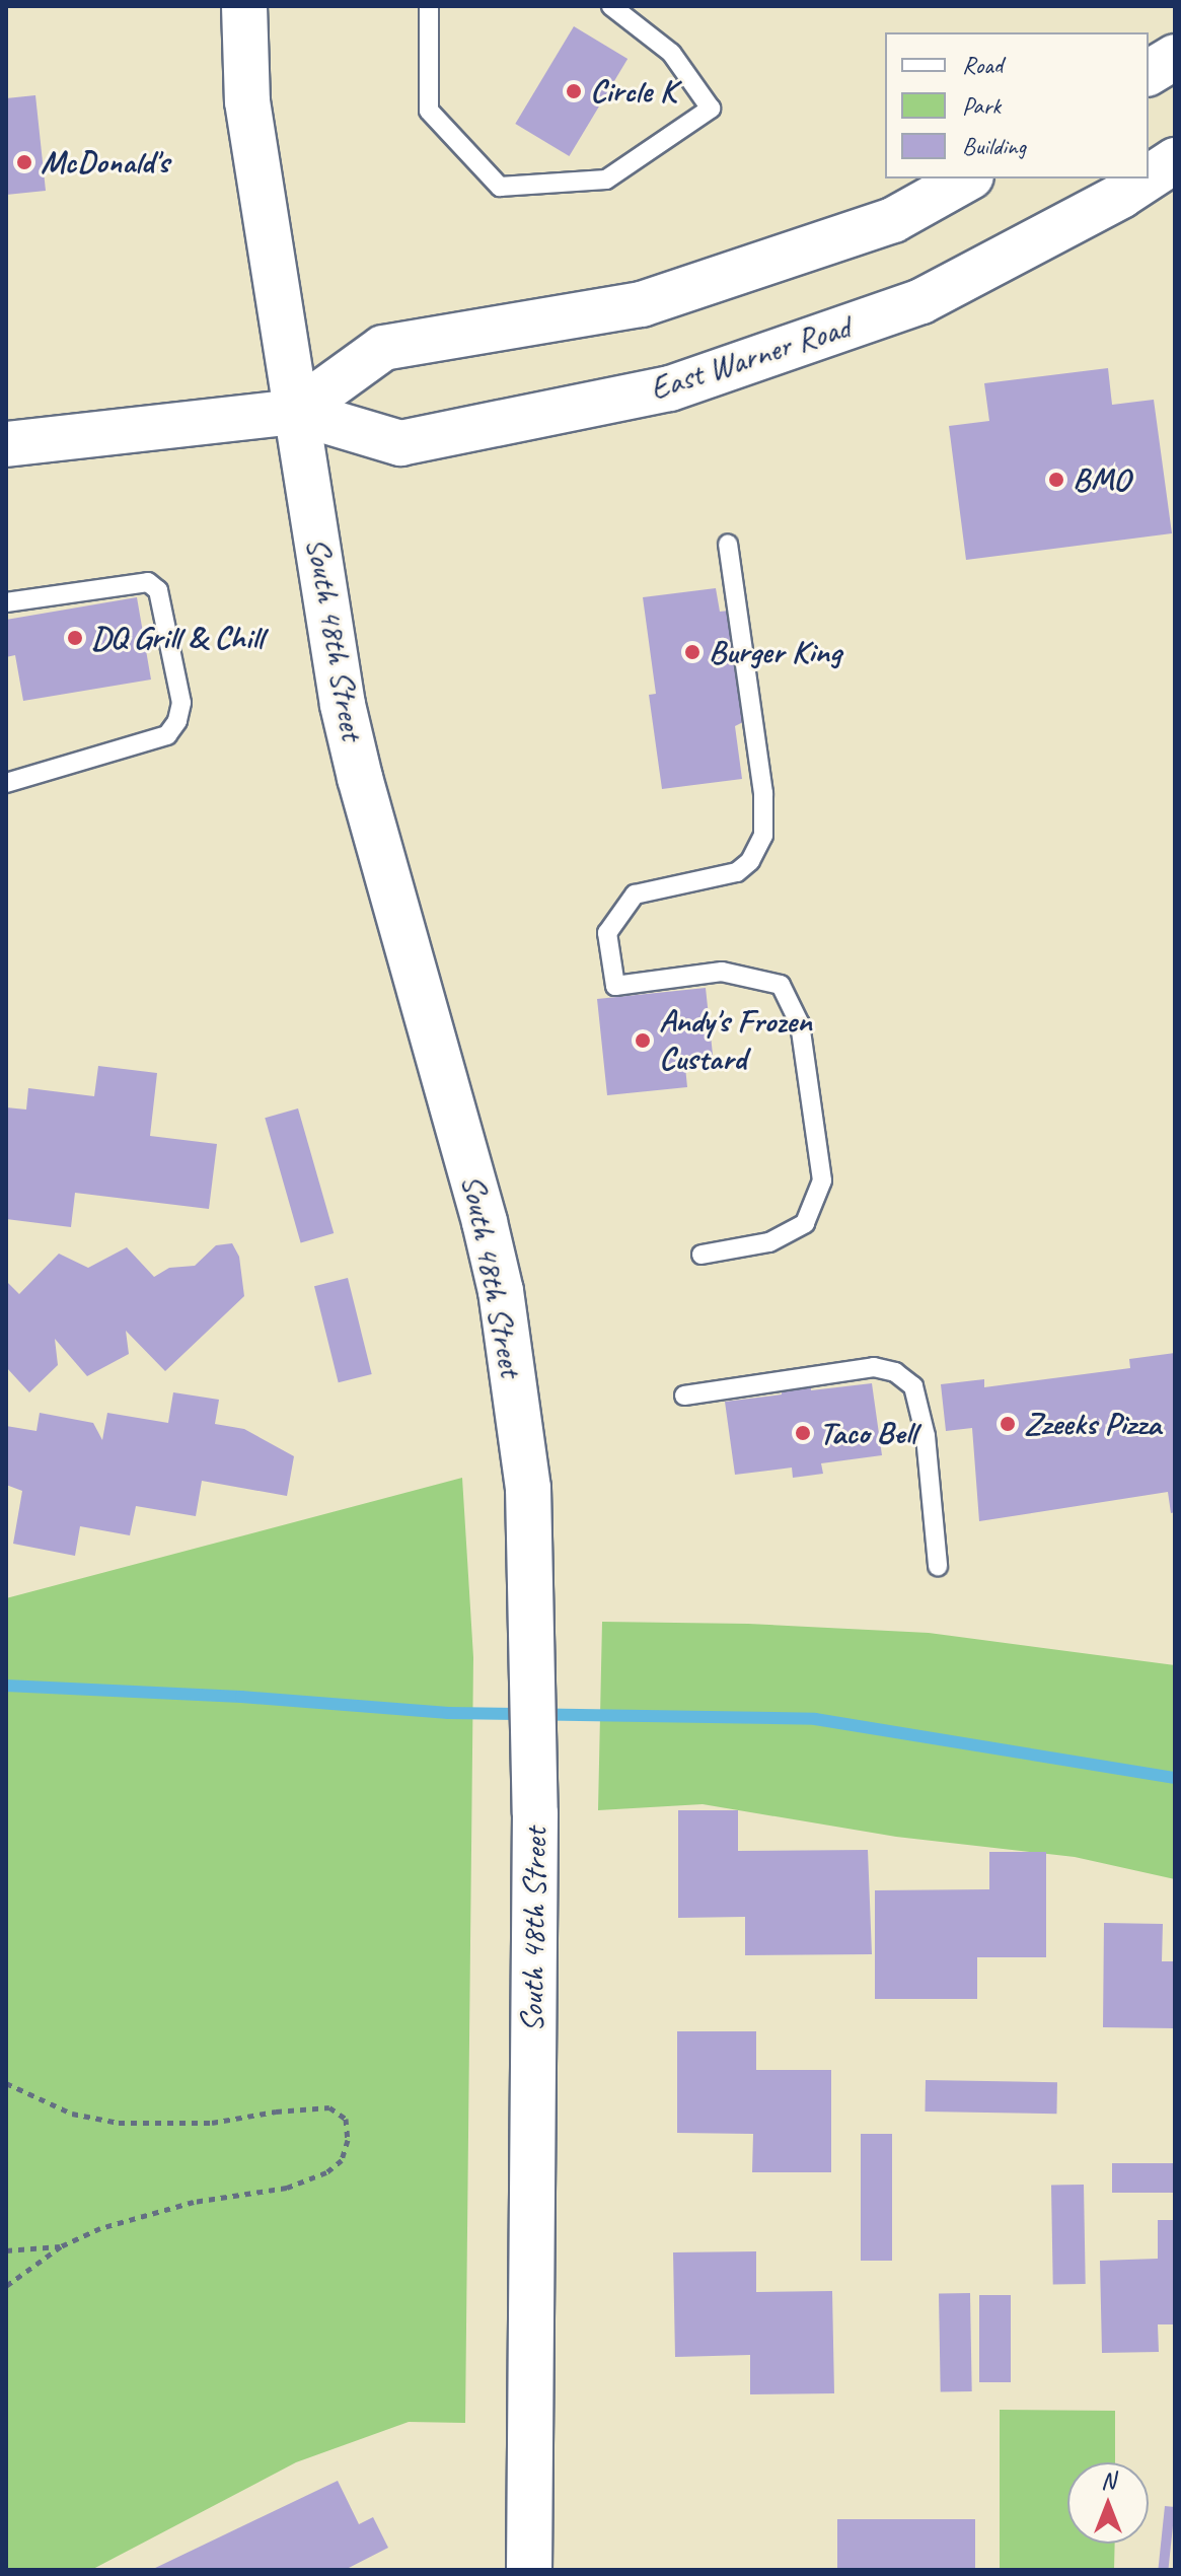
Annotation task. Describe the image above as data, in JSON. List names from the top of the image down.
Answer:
{
  "streets": {
    "main road": ["East Warner Road", "South 48th Street"]
  },
  "crossings": [
    ["East Warner Road", "South 48th Street"]
  ],
  "places": [
    "Circle K",
    "McDonald's",
    "BMO",
    "DQ Grill & Chill",
    "Burger King",
    "Andy's Frozen Custard",
    "Zzeeks Pizza",
    "Taco Bell"
  ],
  "legend": ["Road", "Park", "Building"],
  "north": "top"
}
